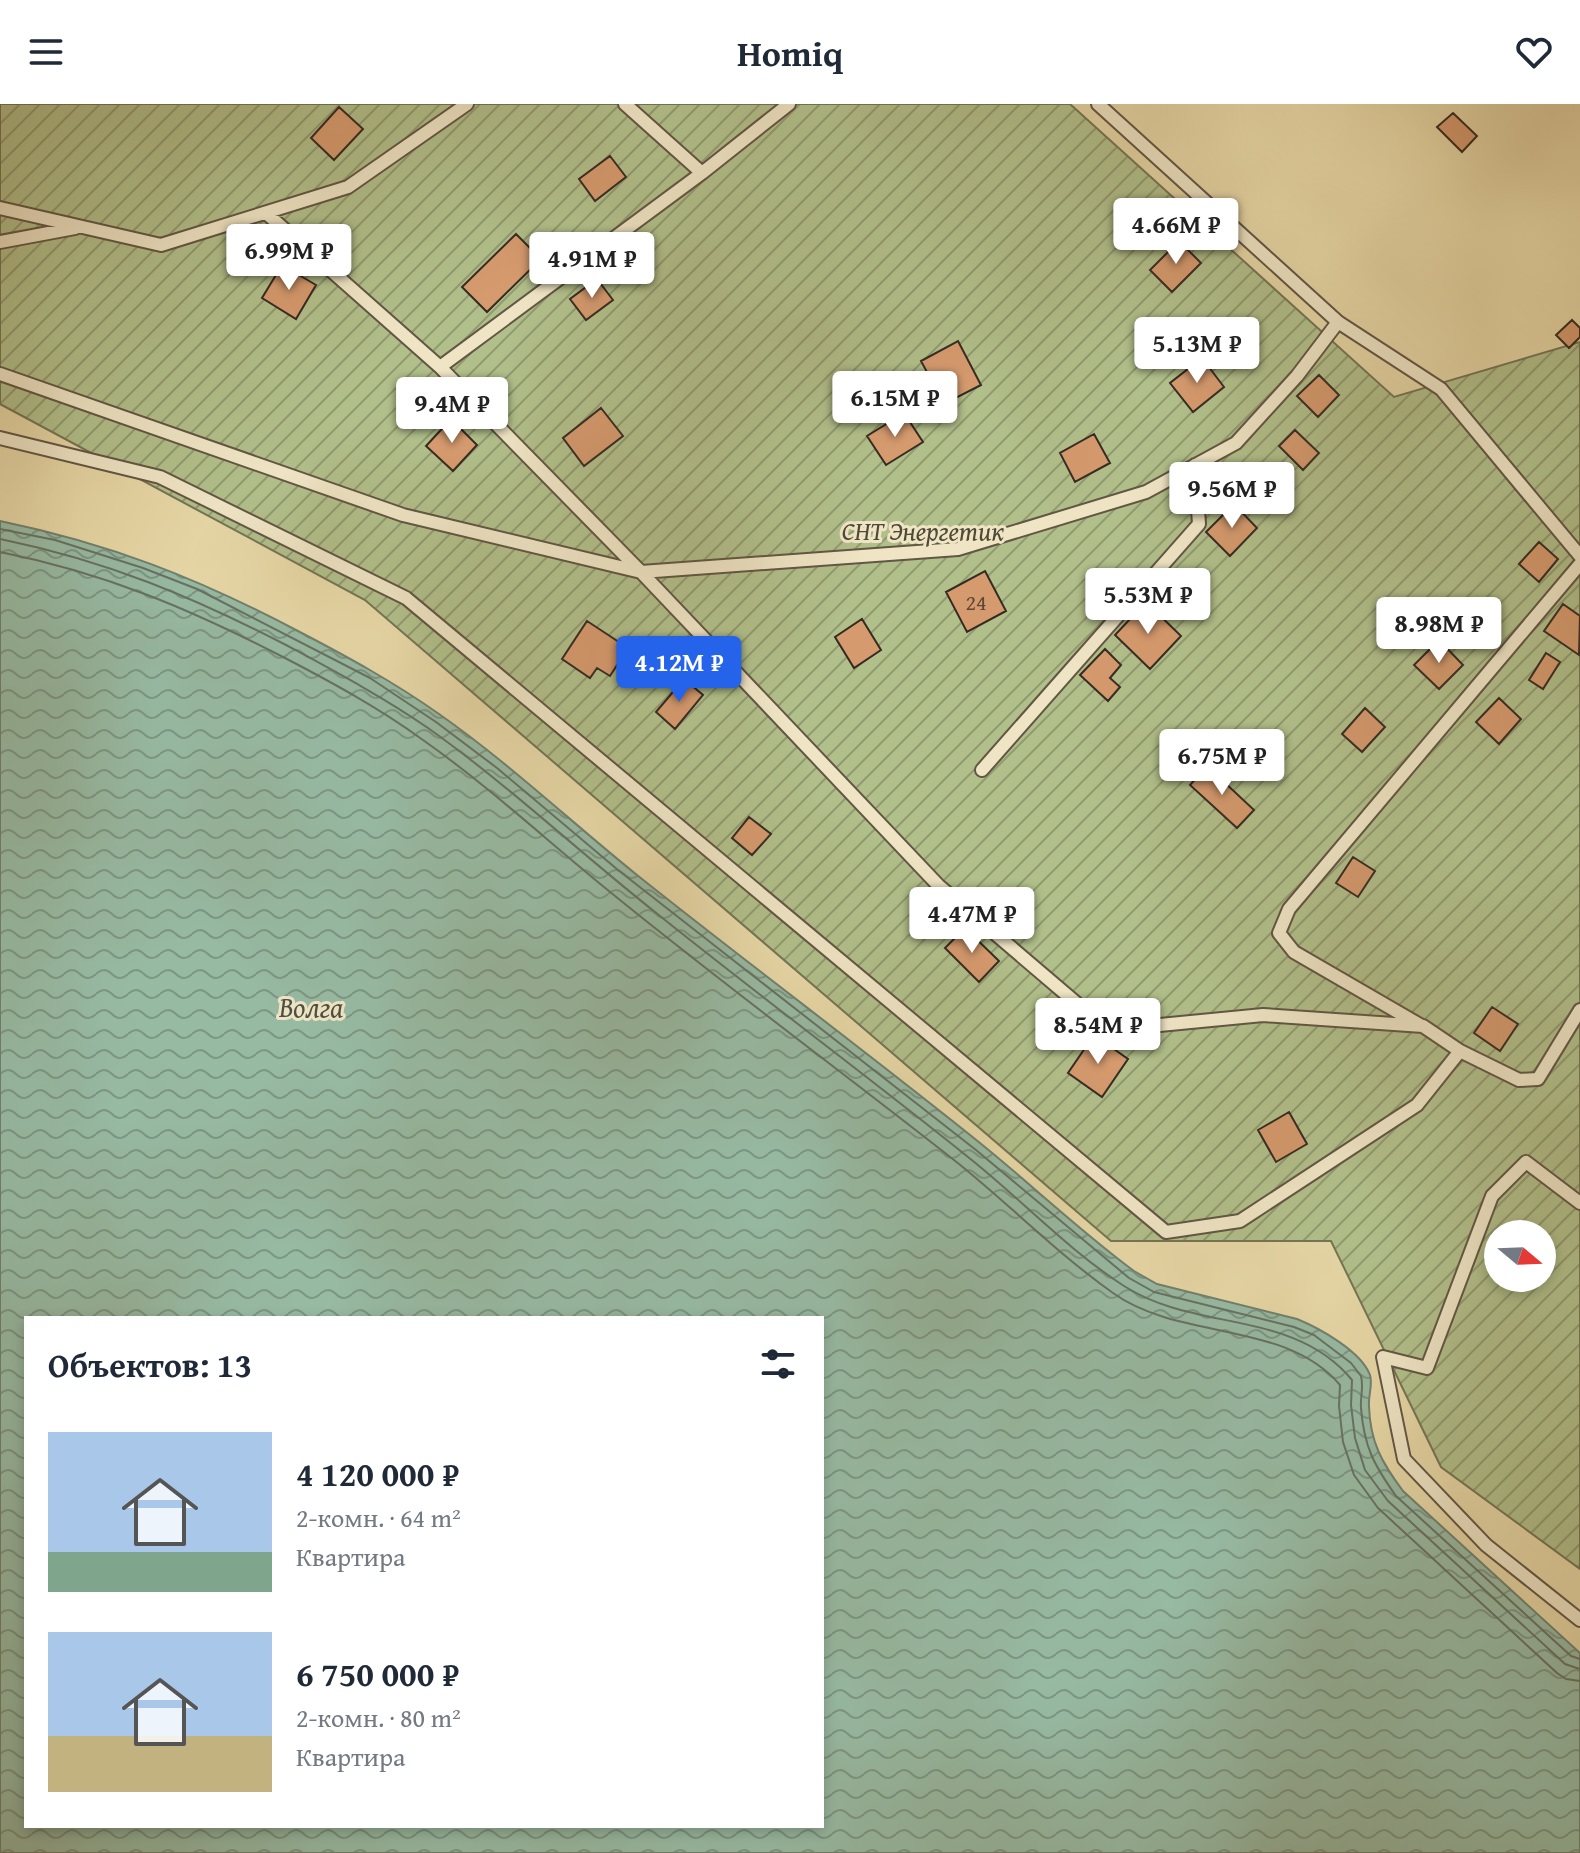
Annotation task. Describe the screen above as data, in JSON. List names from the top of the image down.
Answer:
{
  "water": ["Волга"],
  "parks": ["СНТ Энергетик"],
  "house_numbers": ["24"],
  "north": "right",
  "page": {
    "header": "Homiq",
    "price": [
      "4.66M ₽",
      "6.99M ₽",
      "4.91M ₽",
      "5.13M ₽",
      "6.15M ₽",
      "9.4M ₽",
      "9.56M ₽",
      "5.53M ₽",
      "8.98M ₽",
      "4.12M ₽",
      "6.75M ₽",
      "4.47M ₽",
      "8.54M ₽"
    ],
    "heading": "Объектов: 13",
    "list": [
      {
        "name": "4 120 000 ₽",
        "note": "2-комн. · 64 m² · Квартира"
      },
      {
        "name": "6 750 000 ₽",
        "note": "2-комн. · 80 m² · Квартира"
      }
    ]
  }
}
